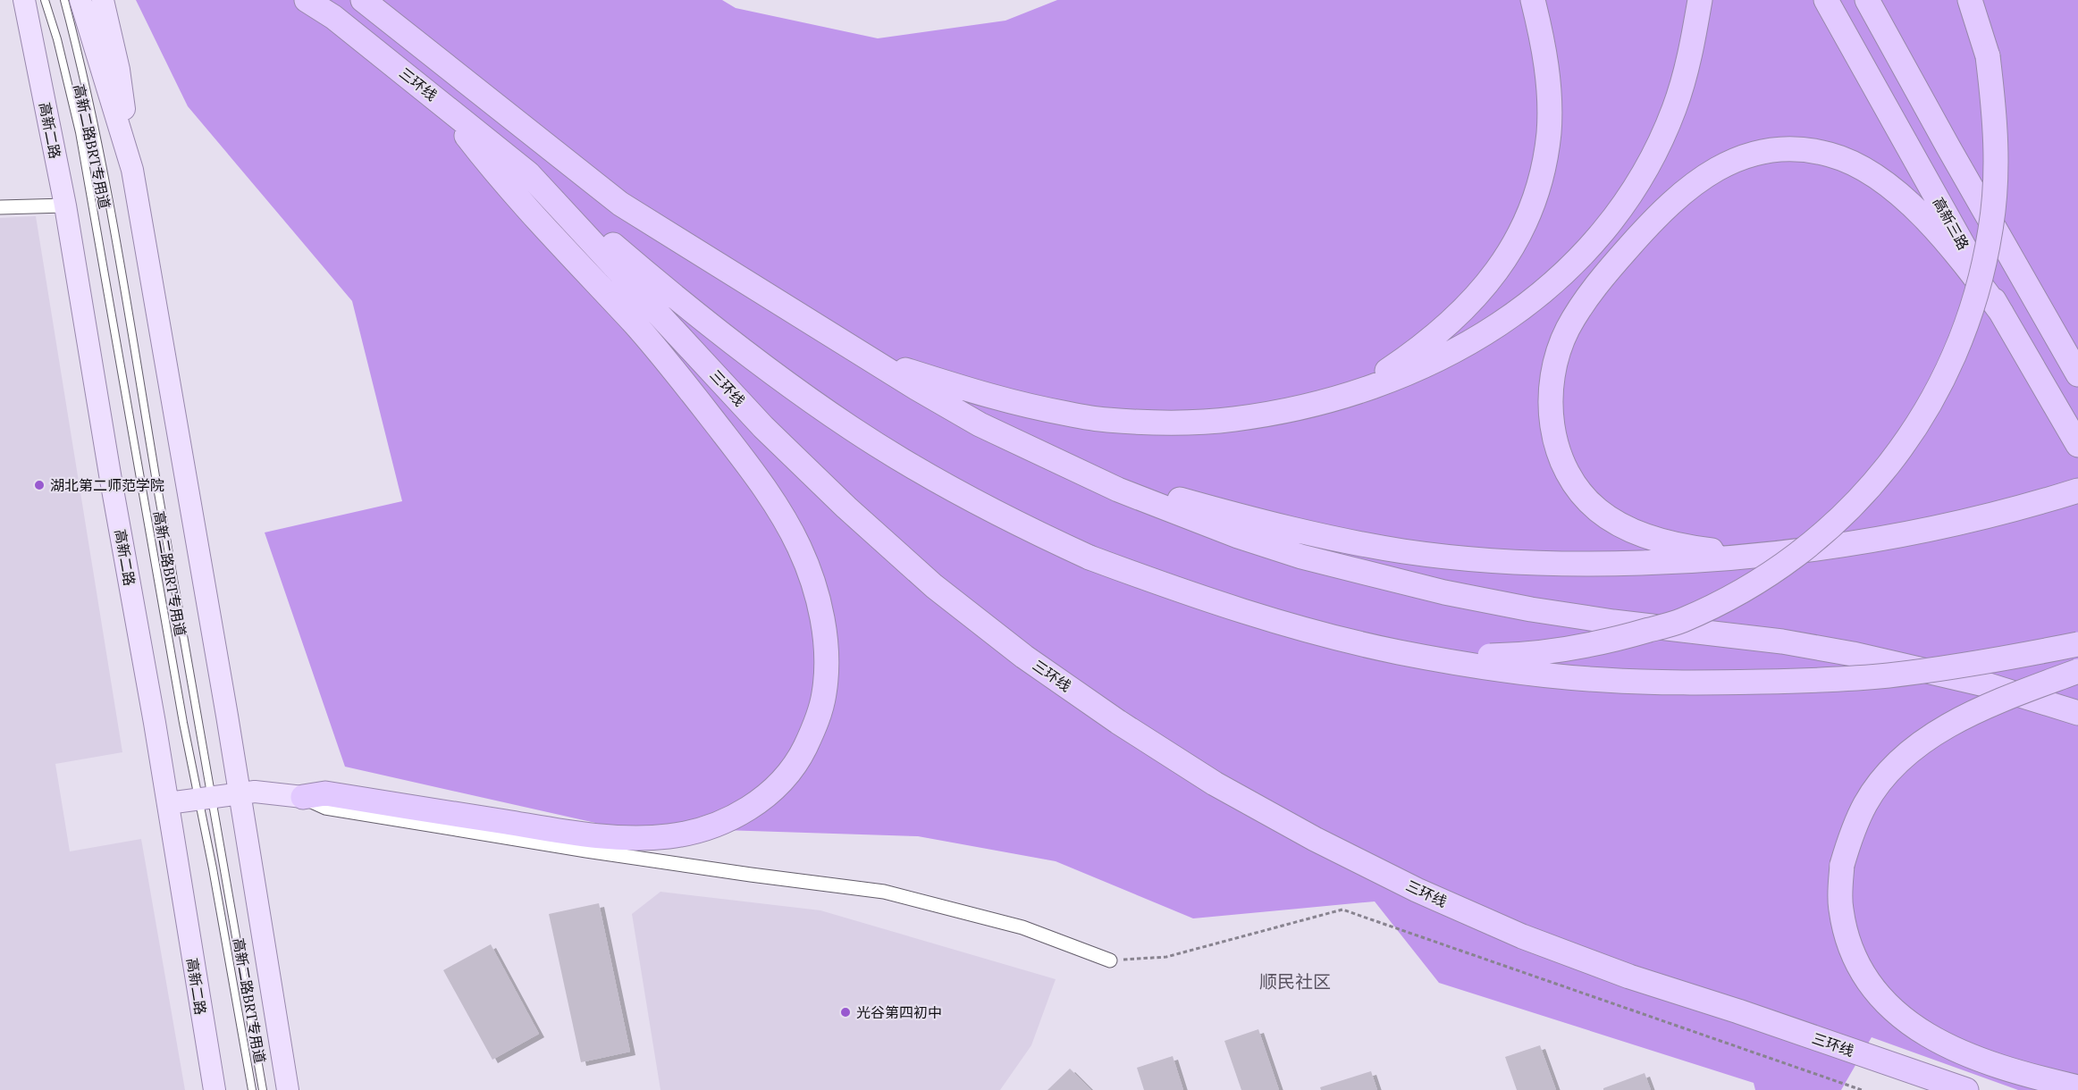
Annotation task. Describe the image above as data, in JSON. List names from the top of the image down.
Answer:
{
  "streets": {
    "highway": ["三环线", "高新三路"],
    "main road": ["高新二路"],
    "lane": ["高新二路BRT专用道"]
  },
  "districts": ["顺民社区"],
  "places": ["湖北第二师范学院", "光谷第四初中"]
}
